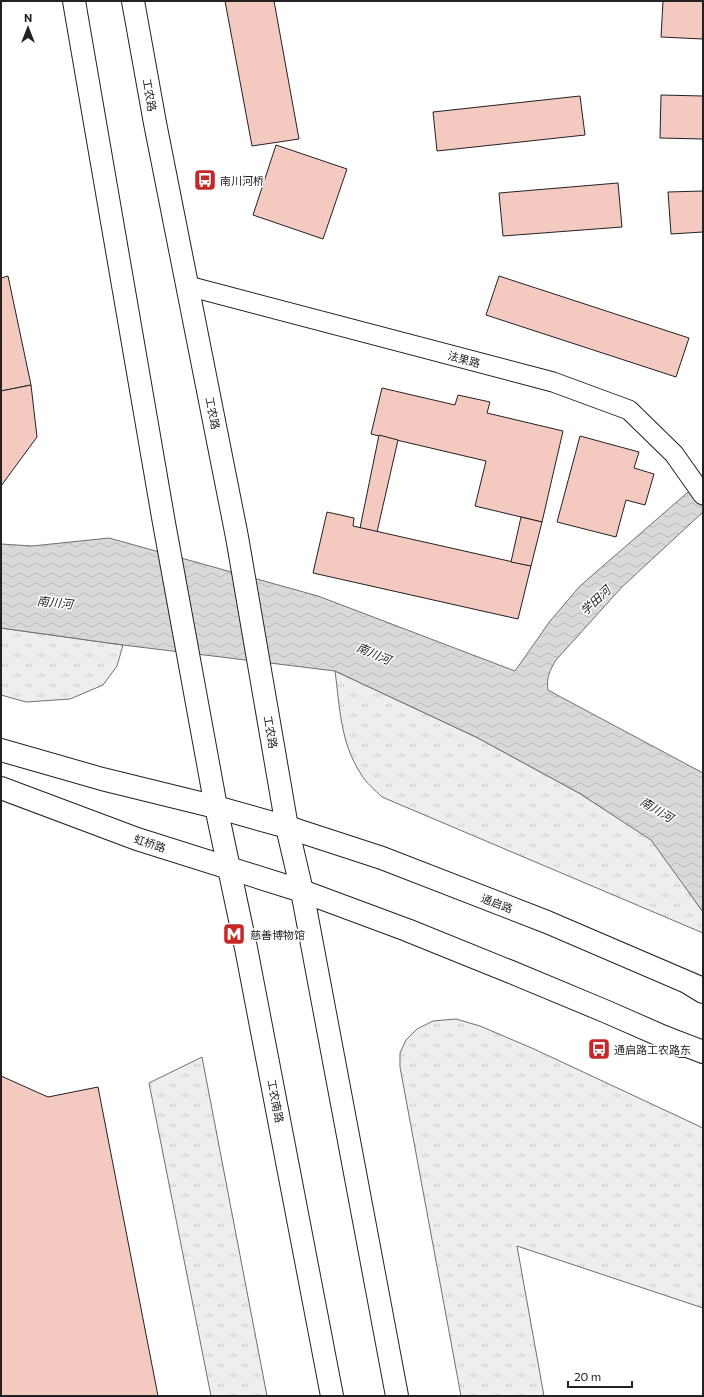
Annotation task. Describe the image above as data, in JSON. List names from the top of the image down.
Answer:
{
  "streets": {
    "main road": [
      "工农路",
      "虹桥路",
      "通启路",
      "工农南路"
    ],
    "street": ["法果路"]
  },
  "crossings": [
    ["工农路", "法果路"],
    ["工农路", "通启路"],
    ["虹桥路", "工农南路"]
  ],
  "water": ["学田河", "南川河"],
  "places": {
    "bus stop": ["南川河桥", "通启路工农路东"],
    "metro station": ["慈善博物馆"]
  },
  "scale_bar": "20 m",
  "north": "top"
}
